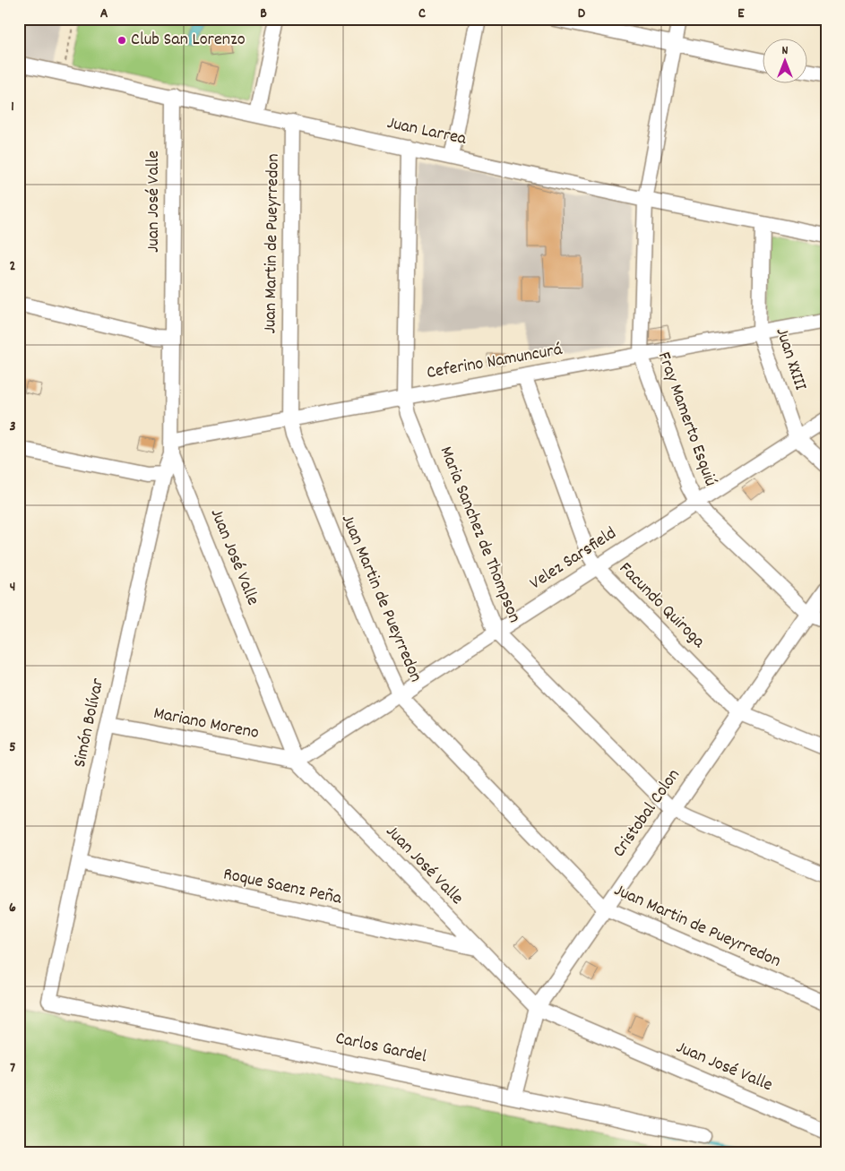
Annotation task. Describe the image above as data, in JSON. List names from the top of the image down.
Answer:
{
  "streets": {
    "street": [
      "Juan Larrea",
      "Juan José Valle",
      "Juan Martin de Pueyrredon",
      "Juan XXIII",
      "Ceferino Namuncurá",
      "Fray Mamerto Esquiú",
      "Maria Sanchez de Thompson",
      "Velez Sarsfield",
      "Facundo Quiroga",
      "Simón Bolívar",
      "Mariano Moreno",
      "Cristobal Colon",
      "Roque Saenz Peña",
      "Carlos Gardel"
    ]
  },
  "crossings": [
    ["Juan Larrea", "Juan José Valle"],
    ["Juan Larrea", "Juan Martin de Pueyrredon"],
    ["Juan Larrea", "Juan XXIII"],
    ["Juan Larrea", "Fray Mamerto Esquiú"],
    ["Juan Larrea", "Maria Sanchez de Thompson"],
    ["Juan José Valle", "Ceferino Namuncurá"],
    ["Juan José Valle", "Velez Sarsfield"],
    ["Juan José Valle", "Simón Bolívar"],
    ["Juan José Valle", "Mariano Moreno"],
    ["Juan José Valle", "Cristobal Colon"],
    ["Juan José Valle", "Roque Saenz Peña"],
    ["Juan Martin de Pueyrredon", "Ceferino Namuncurá"],
    ["Juan Martin de Pueyrredon", "Velez Sarsfield"],
    ["Juan Martin de Pueyrredon", "Cristobal Colon"],
    ["Juan XXIII", "Ceferino Namuncurá"],
    ["Juan XXIII", "Velez Sarsfield"],
    ["Ceferino Namuncurá", "Fray Mamerto Esquiú"],
    ["Ceferino Namuncurá", "Maria Sanchez de Thompson"],
    ["Ceferino Namuncurá", "Facundo Quiroga"],
    ["Ceferino Namuncurá", "Simón Bolívar"],
    ["Fray Mamerto Esquiú", "Velez Sarsfield"],
    ["Fray Mamerto Esquiú", "Cristobal Colon"],
    ["Maria Sanchez de Thompson", "Velez Sarsfield"],
    ["Maria Sanchez de Thompson", "Cristobal Colon"],
    ["Velez Sarsfield", "Facundo Quiroga"],
    ["Velez Sarsfield", "Mariano Moreno"],
    ["Facundo Quiroga", "Cristobal Colon"],
    ["Simón Bolívar", "Mariano Moreno"],
    ["Simón Bolívar", "Roque Saenz Peña"],
    ["Simón Bolívar", "Carlos Gardel"],
    ["Cristobal Colon", "Carlos Gardel"]
  ],
  "places": ["Club San Lorenzo"],
  "north": "top",
  "grid": {
    "columns": [
      "A",
      "B",
      "C",
      "D",
      "E"
    ],
    "rows": [
      "1",
      "2",
      "3",
      "4",
      "5",
      "6",
      "7"
    ]
  }
}
